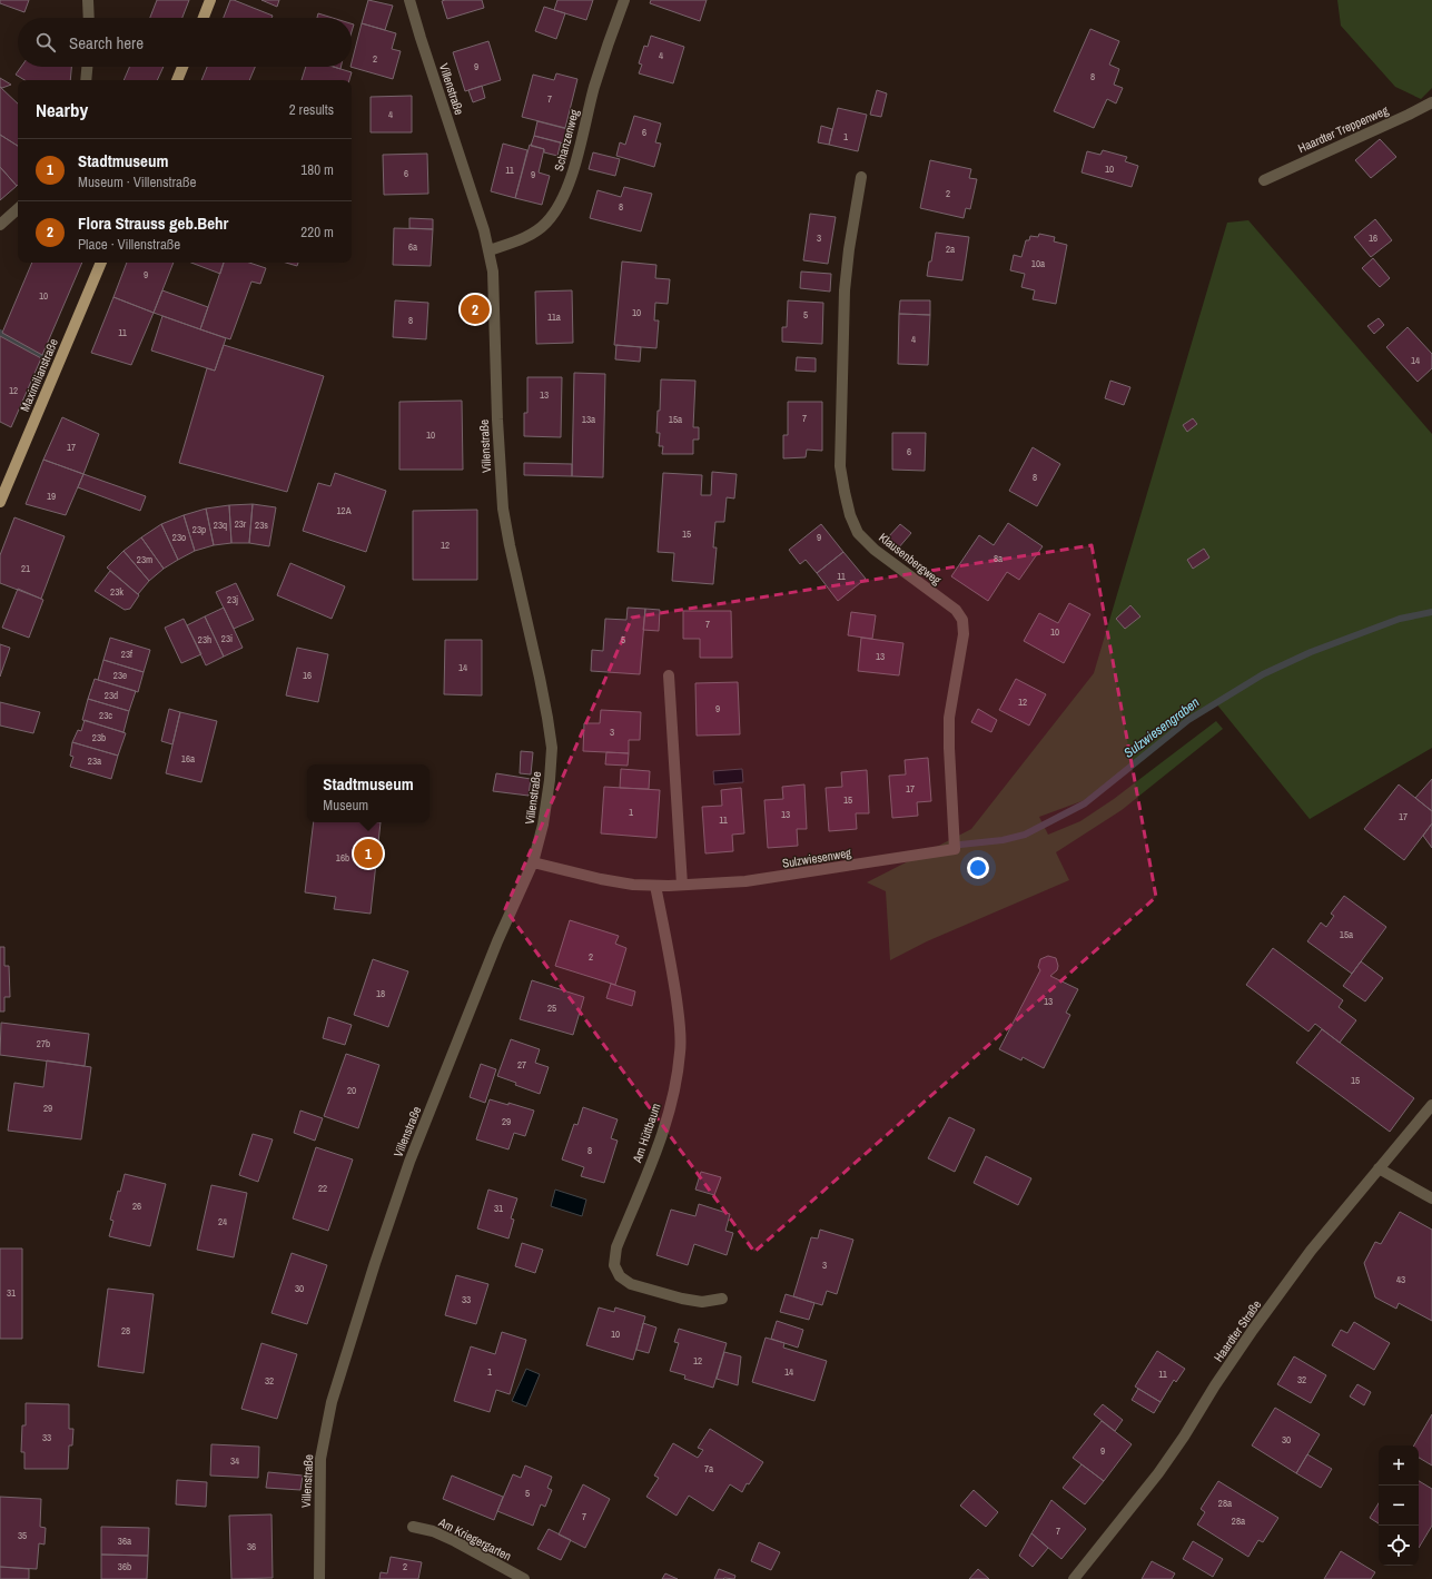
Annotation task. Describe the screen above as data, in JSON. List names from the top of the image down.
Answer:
{
  "streets": {
    "main road": ["Maximilianstraße"],
    "street": [
      "Villenstraße",
      "Haardter Treppenweg",
      "Schanzenweg",
      "Klausenbergweg",
      "Sulzwiesenweg",
      "Am Hüttbaum",
      "Haardter Straße",
      "Am Kriegergarten"
    ]
  },
  "crossings": [
    ["Villenstraße", "Schanzenweg"],
    ["Villenstraße", "Sulzwiesenweg"],
    ["Klausenbergweg", "Sulzwiesenweg"],
    ["Sulzwiesenweg", "Am Hüttbaum"]
  ],
  "water": ["Sulzwiesengraben"],
  "house_numbers": [
    "4",
    "2",
    "9",
    "8",
    "7",
    "4",
    "6",
    "1",
    "10",
    "11",
    "6",
    "9",
    "2",
    "8",
    "3",
    "16",
    "6a",
    "2a",
    "10a",
    "9",
    "10",
    "10",
    "5",
    "11a",
    "8",
    "11",
    "4",
    "14",
    "12",
    "13",
    "7",
    "13a",
    "15a",
    "10",
    "17",
    "6",
    "8",
    "19",
    "12A",
    "23r",
    "23q",
    "23s",
    "23p",
    "15",
    "23o",
    "9",
    "12",
    "8a",
    "23m",
    "21",
    "11",
    "23k",
    "23j",
    "7",
    "10",
    "23i",
    "23h",
    "5",
    "23f",
    "13",
    "14",
    "23e",
    "16",
    "23d",
    "12",
    "9",
    "23c",
    "3",
    "23b",
    "16a",
    "23a",
    "17",
    "15",
    "1",
    "13",
    "17",
    "11",
    "16b",
    "15a",
    "2",
    "18",
    "13",
    "25",
    "27b",
    "27",
    "15",
    "20",
    "29",
    "29",
    "8",
    "22",
    "26",
    "31",
    "24",
    "3",
    "43",
    "30",
    "31",
    "33",
    "28",
    "10",
    "12",
    "1",
    "14",
    "11",
    "32",
    "32",
    "33",
    "30",
    "9",
    "34",
    "7a",
    "5",
    "28a",
    "7",
    "28a",
    "7",
    "35",
    "36a",
    "36",
    "36b",
    "2"
  ],
  "page": {
    "search": "Search here",
    "heading": ["Nearby", "2 results"],
    "list": [
      {
        "mark": "1",
        "name": "Stadtmuseum",
        "note": "Museum · Villenstraße",
        "value": "180 m"
      },
      {
        "mark": "2",
        "name": "Flora Strauss geb.Behr",
        "note": "Place · Villenstraße",
        "value": "220 m"
      }
    ],
    "pins": ["2", "1"],
    "popup": ["Stadtmuseum", "Museum"],
    "map_buttons": ["+", "−"]
  }
}
